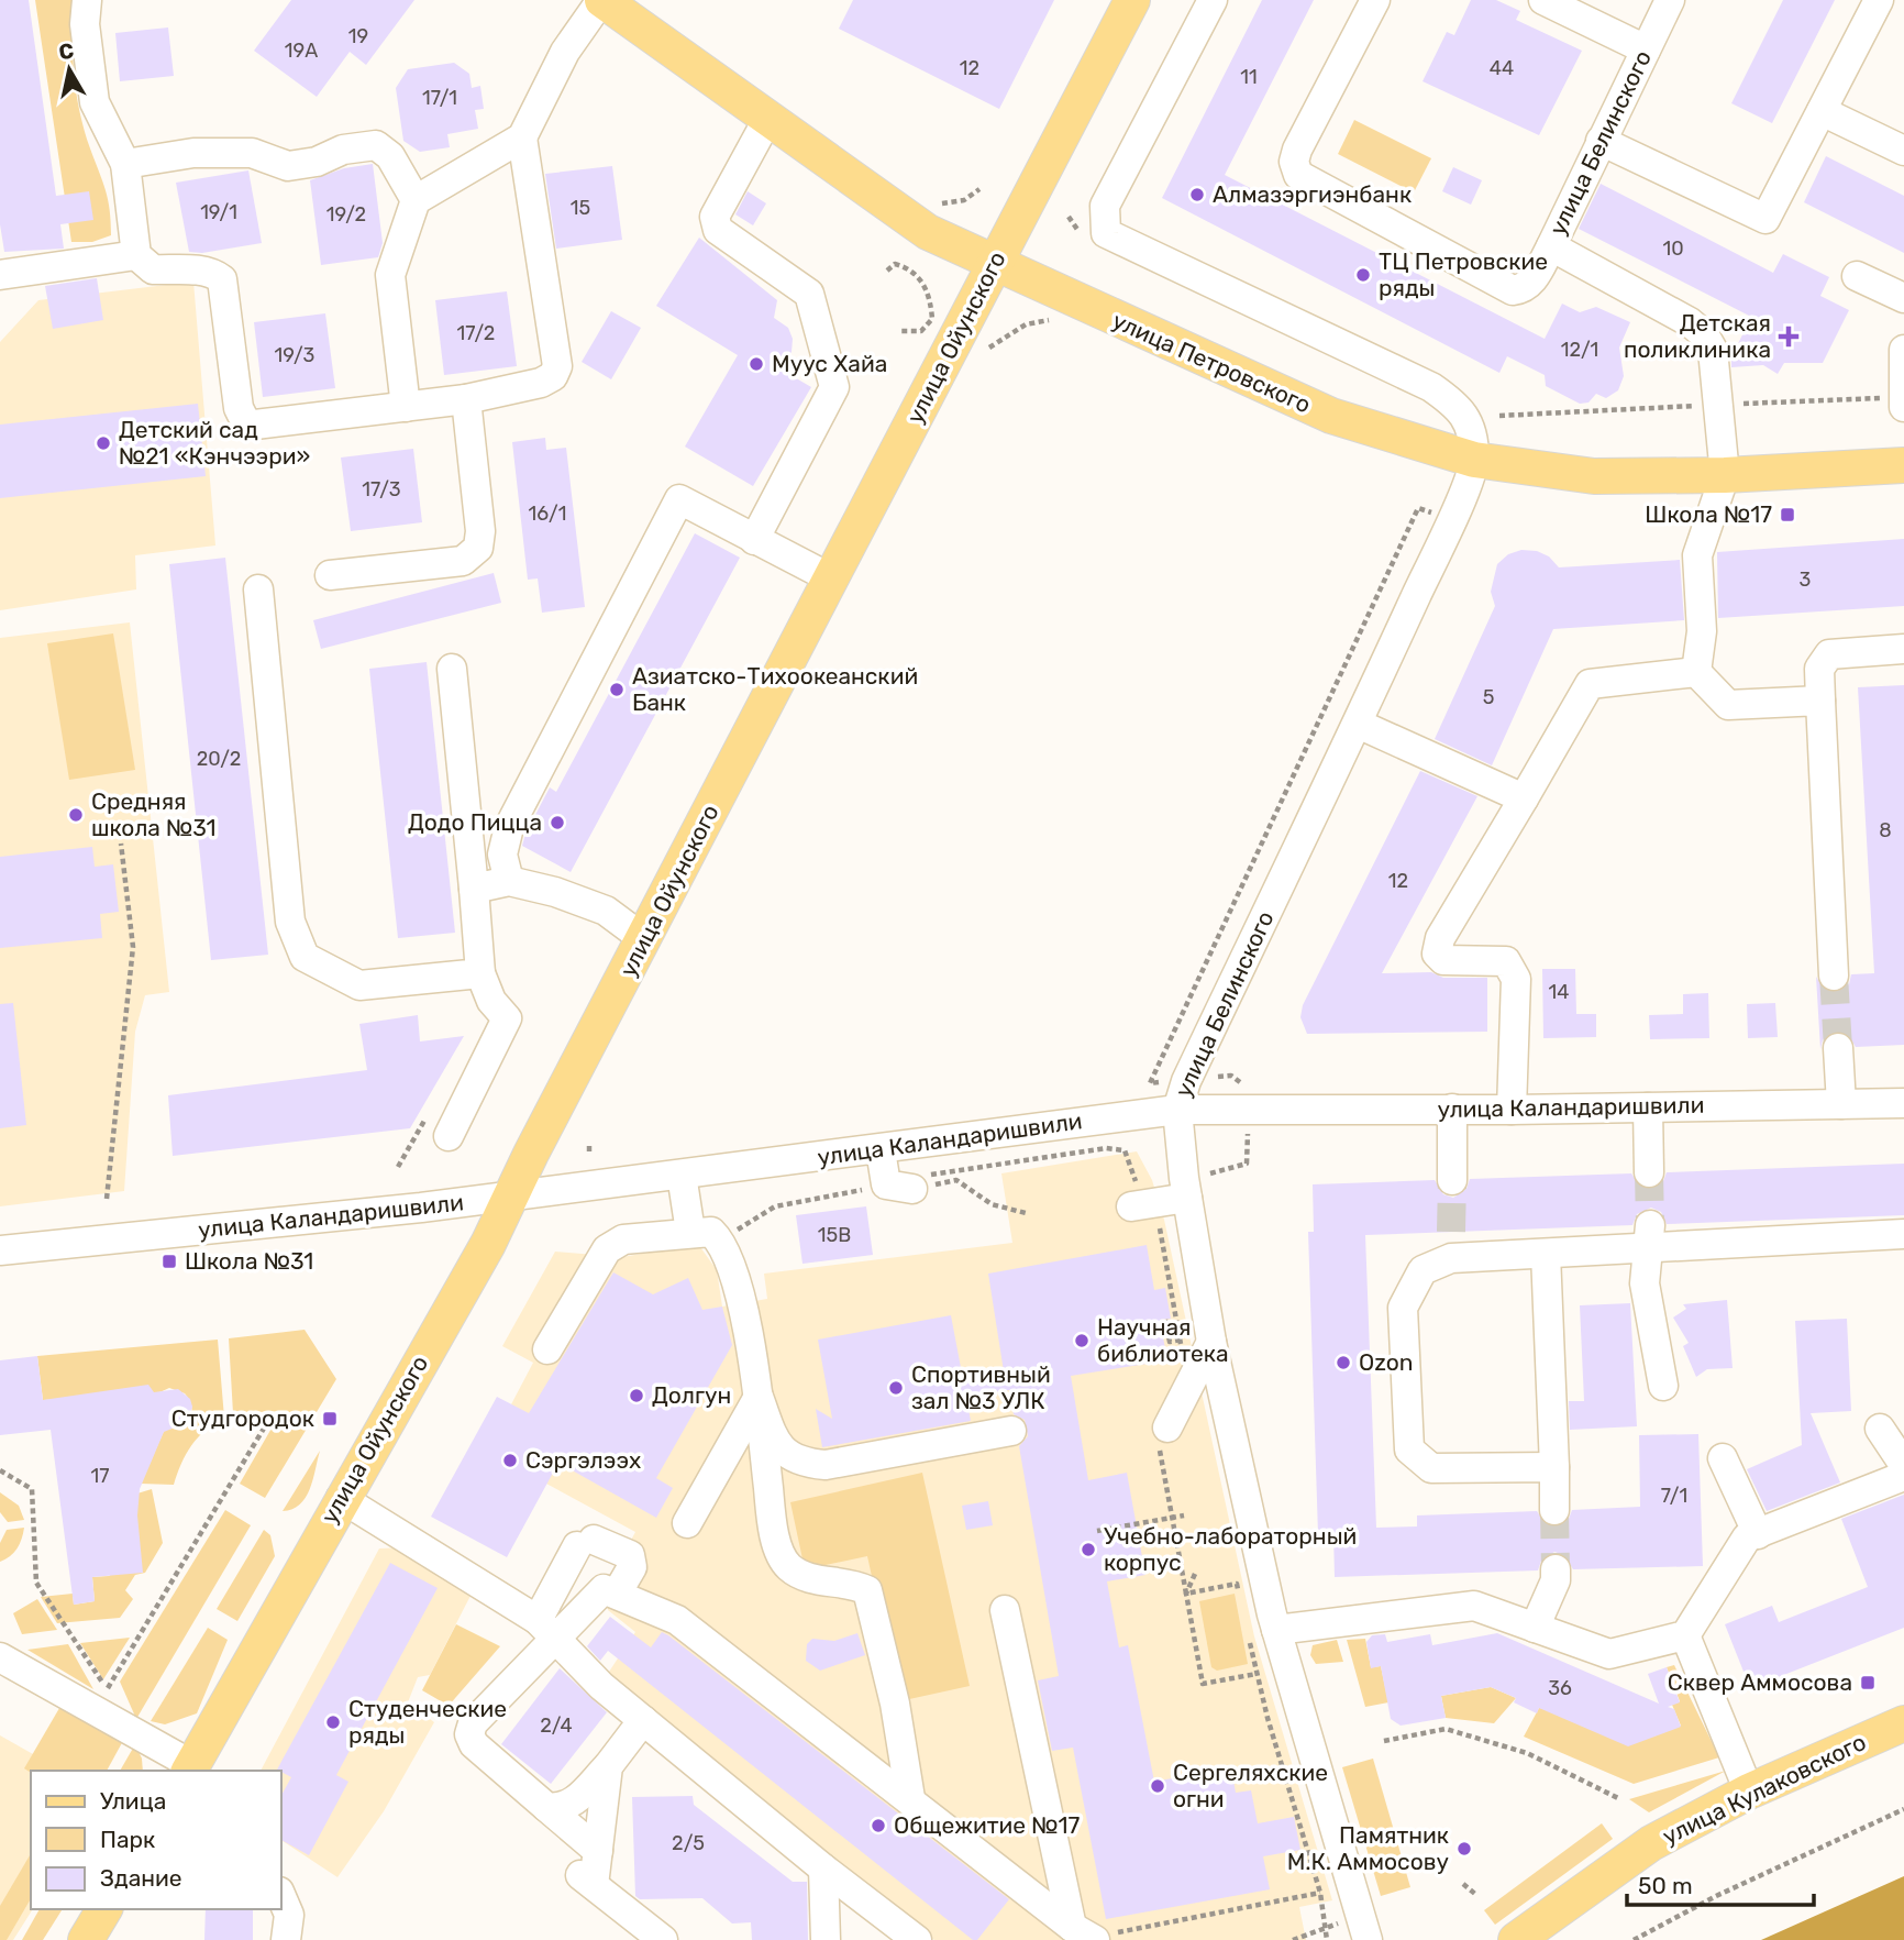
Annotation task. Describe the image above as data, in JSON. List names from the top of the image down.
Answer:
{
  "streets": {
    "main road": ["улица Ойунского", "улица Петровского", "улица Кулаковского"],
    "street": ["улица Белинского", "улица Каландаришвили"]
  },
  "crossings": [
    ["улица Белинского", "улица Петровского"],
    ["улица Белинского", "улица Каландаришвили"],
    ["улица Ойунского", "улица Петровского"],
    ["улица Ойунского", "улица Каландаришвили"]
  ],
  "places": {
    "other": [
      "Алмазэргиэнбанк",
      "ТЦ Петровские ряды",
      "Муус Хайа",
      "Детский сад №21 «Кэнчээри»",
      "Азиатско-Тихоокеанский Банк",
      "Средняя школа №31",
      "Додо Пицца",
      "Научная библиотека",
      "Ozon",
      "Спортивный зал №3 УЛК",
      "Долгун",
      "Сэргэлээх",
      "Учебно-лабораторный корпус",
      "Студенческие ряды",
      "Сергеляхские огни",
      "Общежитие №17",
      "Памятник М.К. Аммосову"
    ],
    "health": ["Детская поликлиника"],
    "transit": [
      "Школа №17",
      "Школа №31",
      "Студгородок",
      "Сквер Аммосова"
    ]
  },
  "house_numbers": [
    "19",
    "19А",
    "12",
    "44",
    "11",
    "17/1",
    "15",
    "19/1",
    "19/2",
    "10",
    "17/2",
    "12/1",
    "19/3",
    "17/3",
    "16/1",
    "3",
    "5",
    "20/2",
    "8",
    "12",
    "14",
    "15В",
    "17",
    "7/1",
    "36",
    "2/4",
    "2/5"
  ],
  "legend": ["Улица", "Парк", "Здание"],
  "scale_bar": "50 m",
  "north": "top"
}
